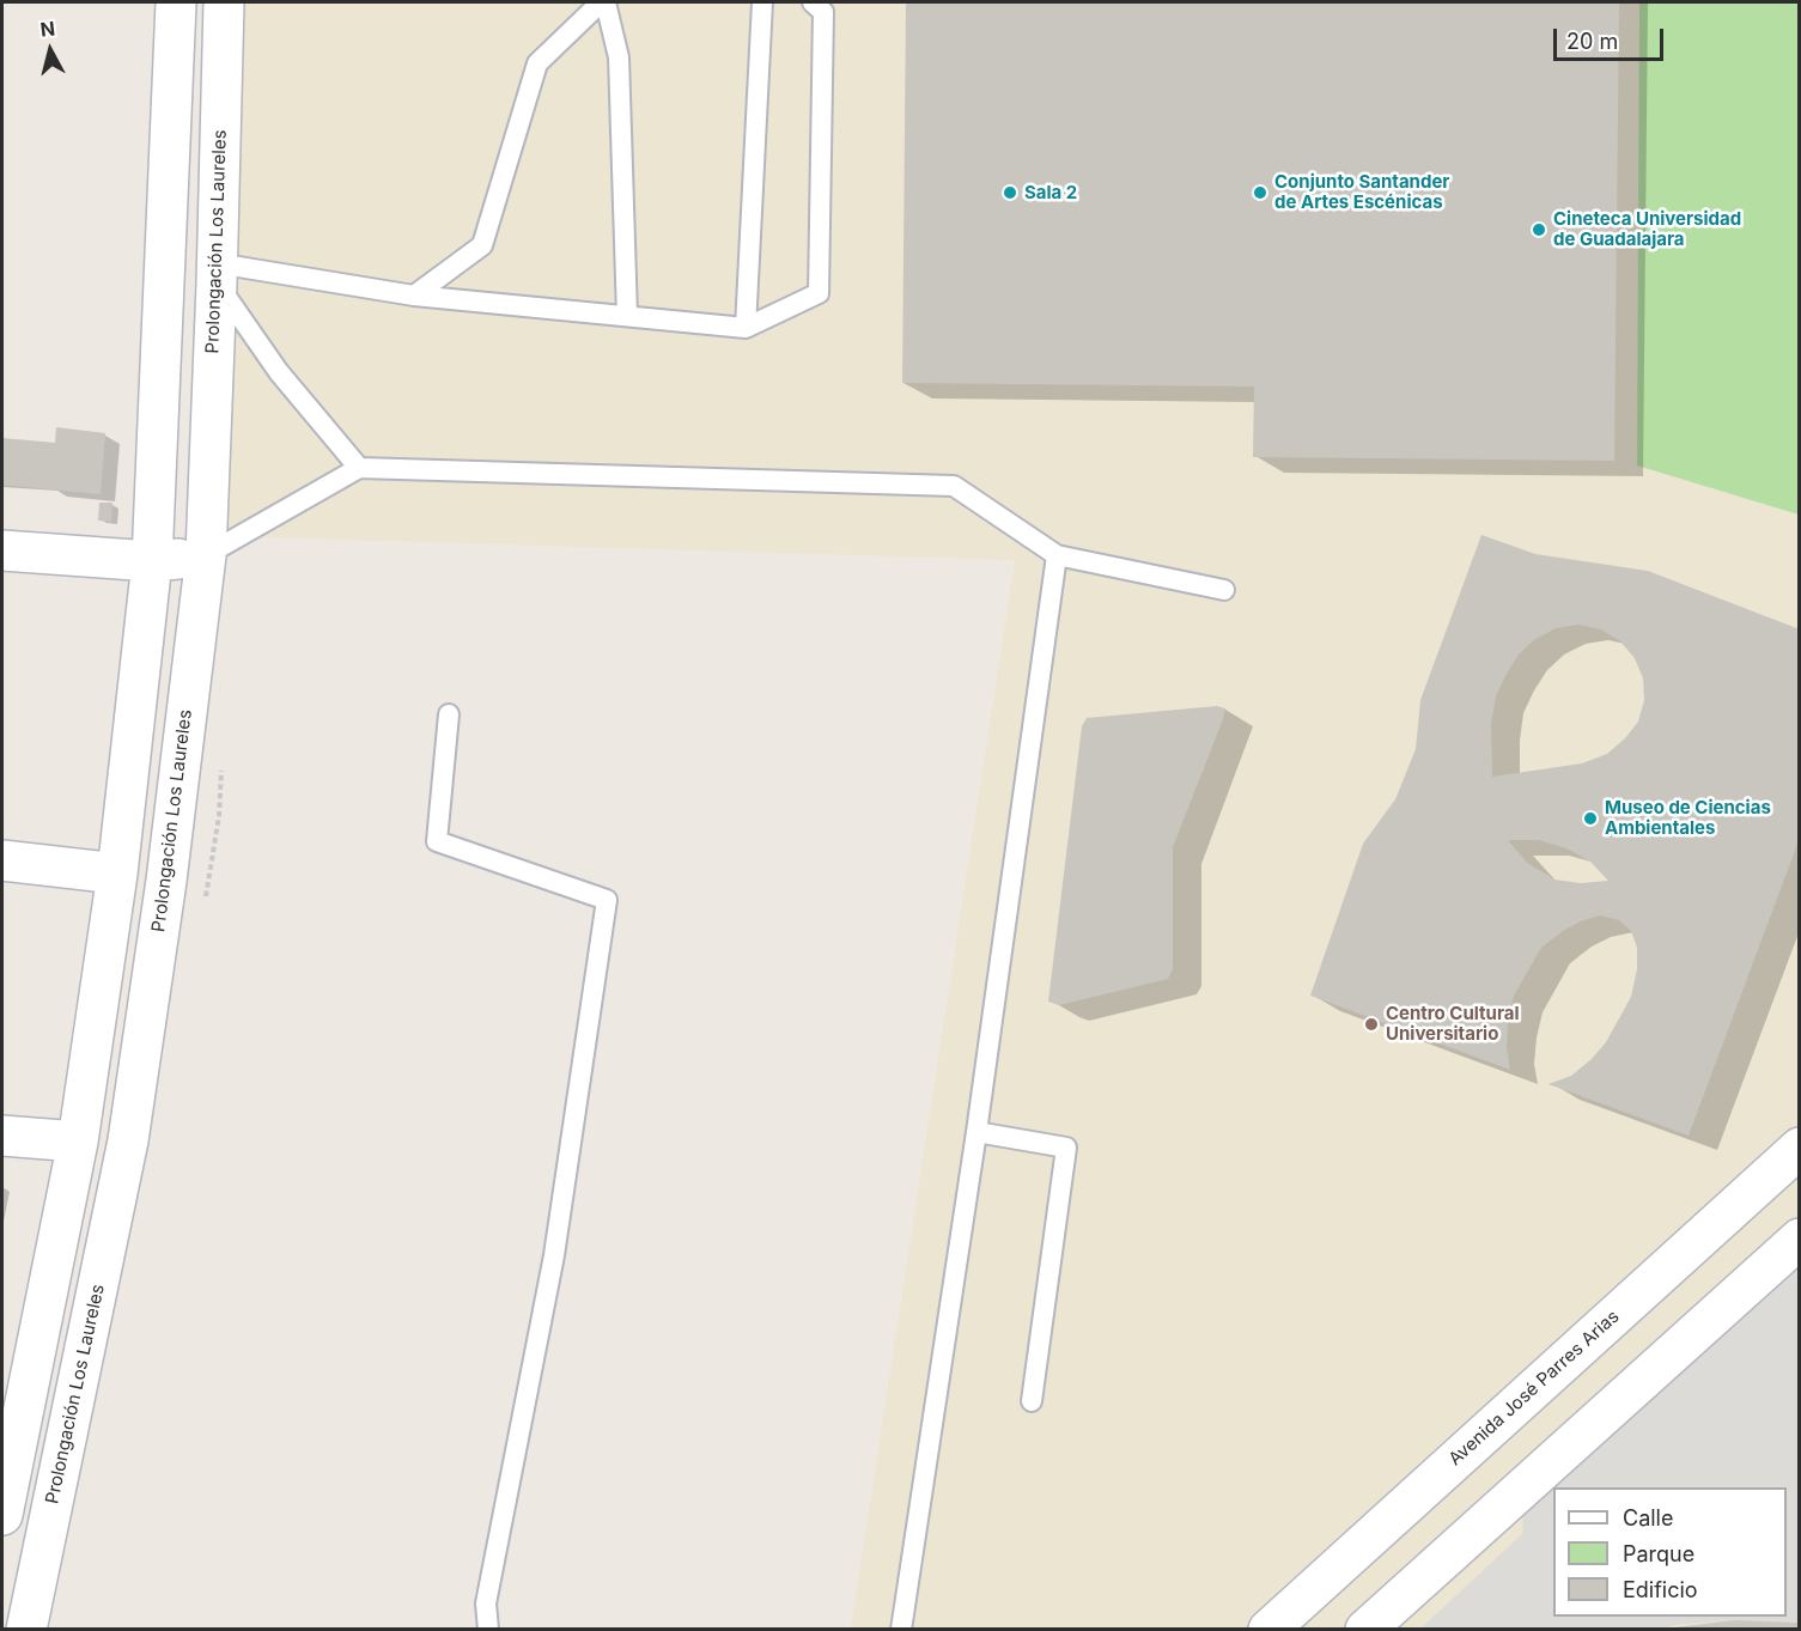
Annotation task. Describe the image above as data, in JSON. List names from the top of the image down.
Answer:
{
  "streets": {
    "street": ["Prolongación Los Laureles", "Avenida José Parres Arias"]
  },
  "places": [
    "Sala 2",
    "Conjunto Santander de Artes Escénicas",
    "Cineteca Universidad de Guadalajara",
    "Museo de Ciencias Ambientales",
    "Centro Cultural Universitario"
  ],
  "legend": ["Calle", "Parque", "Edificio"],
  "scale_bar": "20 m",
  "north": "top"
}
